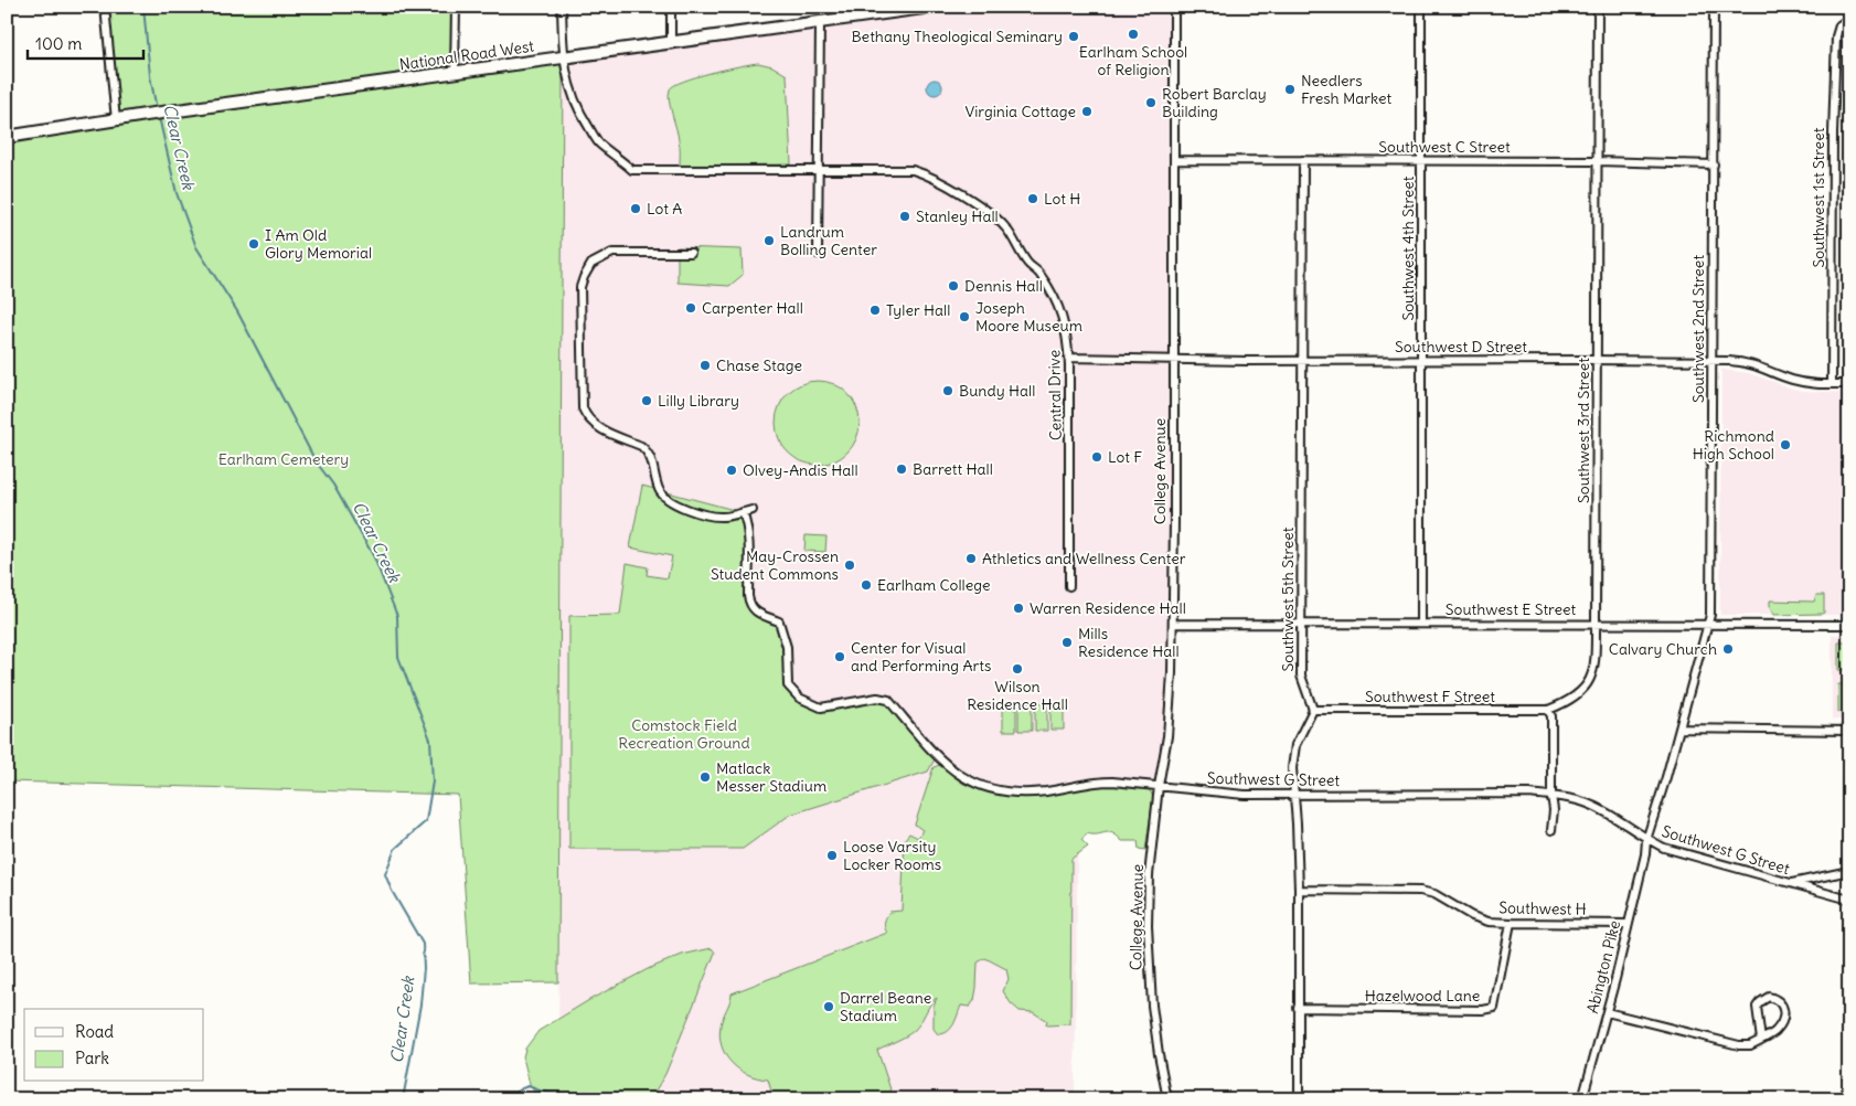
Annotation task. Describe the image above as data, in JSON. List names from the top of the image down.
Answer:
{
  "streets": {
    "main road": ["National Road West"],
    "street": [
      "Southwest C Street",
      "Southwest 1st Street",
      "Southwest 4th Street",
      "Southwest 2nd Street",
      "Southwest D Street",
      "Central Drive",
      "Southwest 3rd Street",
      "College Avenue",
      "Southwest 5th Street",
      "Southwest E Street",
      "Southwest F Street",
      "Southwest G Street",
      "Southwest H",
      "Abington Pike",
      "Hazelwood Lane"
    ]
  },
  "crossings": [
    ["National Road West", "Central Drive"],
    ["Southwest C Street", "Southwest 4th Street"],
    ["Southwest C Street", "Southwest 2nd Street"],
    ["Southwest C Street", "Southwest 3rd Street"],
    ["Southwest C Street", "College Avenue"],
    ["Southwest C Street", "Southwest 5th Street"],
    ["Southwest 1st Street", "Southwest D Street"],
    ["Southwest 4th Street", "Southwest D Street"],
    ["Southwest 4th Street", "Southwest E Street"],
    ["Southwest 2nd Street", "Southwest D Street"],
    ["Southwest 2nd Street", "Southwest E Street"],
    ["Southwest 2nd Street", "Southwest G Street"],
    ["Southwest 2nd Street", "Abington Pike"],
    ["Southwest D Street", "Central Drive"],
    ["Southwest D Street", "Southwest 3rd Street"],
    ["Southwest D Street", "College Avenue"],
    ["Southwest D Street", "Southwest 5th Street"],
    ["Southwest 3rd Street", "Southwest E Street"],
    ["Southwest 3rd Street", "Southwest F Street"],
    ["College Avenue", "Southwest E Street"],
    ["College Avenue", "Southwest G Street"],
    ["Southwest 5th Street", "Southwest E Street"],
    ["Southwest 5th Street", "Southwest F Street"],
    ["Southwest G Street", "Abington Pike"],
    ["Southwest H", "Abington Pike"],
    ["Southwest H", "Hazelwood Lane"]
  ],
  "water": ["Clear Creek"],
  "parks": ["Earlham Cemetery", "Comstock Field Recreation Ground"],
  "places": [
    "Earlham School of Religion",
    "Bethany Theological Seminary",
    "Needlers Fresh Market",
    "Robert Barclay Building",
    "Virginia Cottage",
    "Lot H",
    "Lot A",
    "Stanley Hall",
    "Landrum Bolling Center",
    "I Am Old Glory Memorial",
    "Dennis Hall",
    "Carpenter Hall",
    "Tyler Hall",
    "Joseph Moore Museum",
    "Chase Stage",
    "Bundy Hall",
    "Lilly Library",
    "Richmond High School",
    "Lot F",
    "Barrett Hall",
    "Olvey-Andis Hall",
    "Athletics and Wellness Center",
    "May-Crossen Student Commons",
    "Earlham College",
    "Warren Residence Hall",
    "Mills Residence Hall",
    "Calvary Church",
    "Center for Visual and Performing Arts",
    "Wilson Residence Hall",
    "Matlack Messer Stadium",
    "Loose Varsity Locker Rooms",
    "Darrel Beane Stadium"
  ],
  "legend": ["Road", "Park"],
  "scale_bar": "100 m"
}
